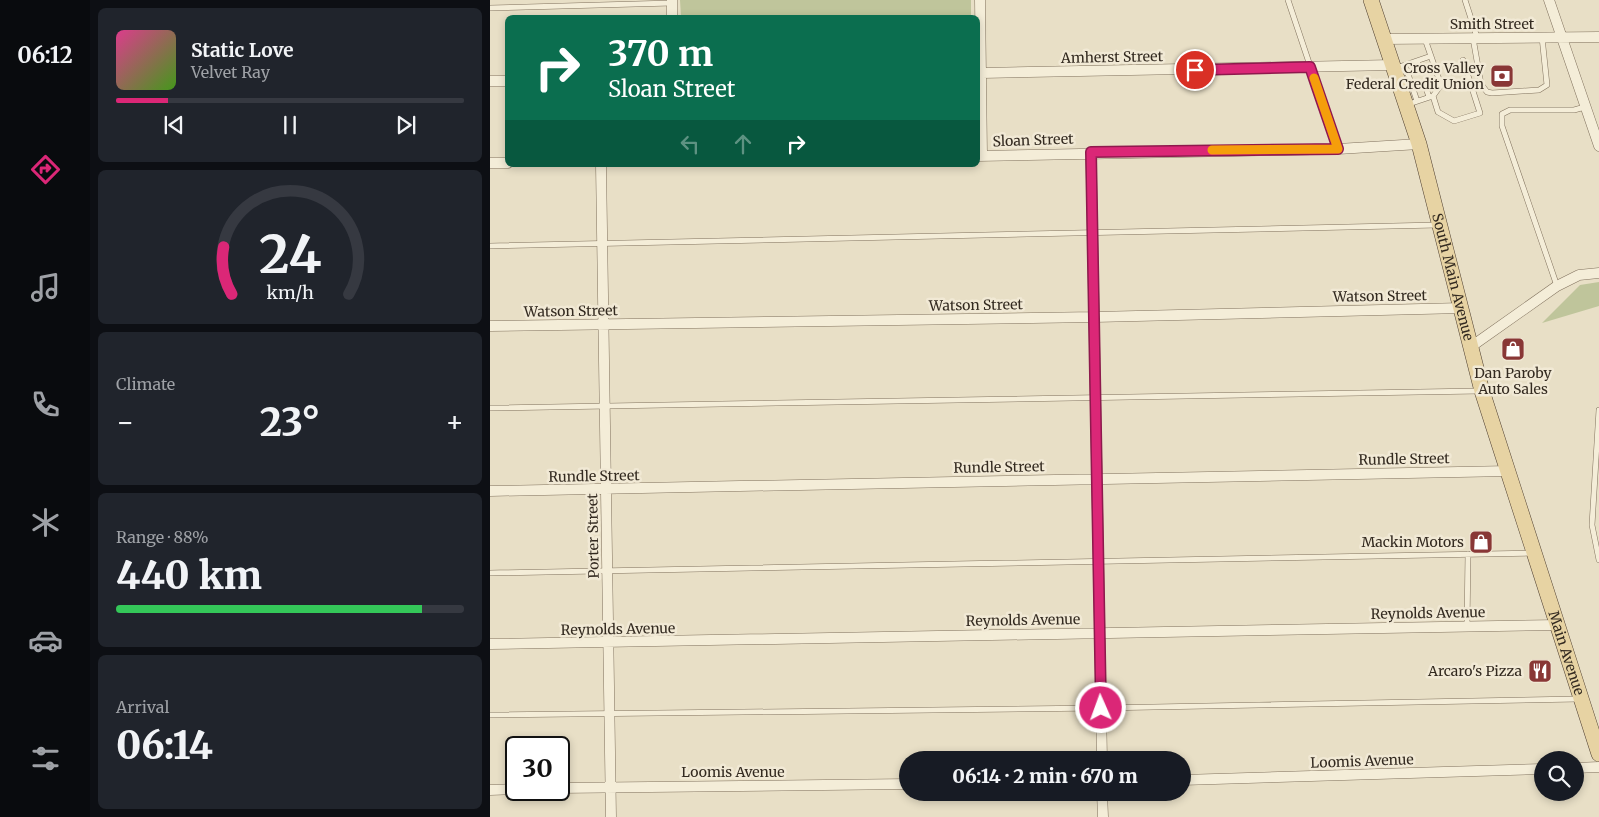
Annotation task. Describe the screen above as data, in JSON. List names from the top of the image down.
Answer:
{
  "streets": {
    "main road": ["South Main Avenue", "Main Avenue"],
    "street": [
      "Smith Street",
      "Amherst Street",
      "Sloan Street",
      "Watson Street",
      "Rundle Street",
      "Porter Street",
      "Reynolds Avenue",
      "Loomis Avenue"
    ]
  },
  "crossings": [
    ["Smith Street", "South Main Avenue"],
    ["Amherst Street", "South Main Avenue"],
    ["Sloan Street", "South Main Avenue"],
    ["South Main Avenue", "Watson Street"],
    ["South Main Avenue", "Rundle Street"],
    ["South Main Avenue", "Main Avenue"],
    ["Watson Street", "Porter Street"],
    ["Rundle Street", "Porter Street"],
    ["Porter Street", "Reynolds Avenue"],
    ["Porter Street", "Loomis Avenue"],
    ["Reynolds Avenue", "Main Avenue"]
  ],
  "places": {
    "bank": ["Cross Valley Federal Credit Union"],
    "shop": ["Dan Paroby Auto Sales", "Mackin Motors"],
    "restaurant": ["Arcaro's Pizza"]
  },
  "page": {
    "tabs": "06:12",
    "turn": ["370 m", "Sloan Street"],
    "song": ["Static Love", "Velvet Ray"],
    "tile": [
      "Climate",
      ["Range · 88%", "440 km"],
      ["Arrival", "06:14"]
    ],
    "heat": ["−", "23°", "+"],
    "limit": "30",
    "trip": "06:14 · 2 min · 670 m",
    "gauge": ["24", "km/h"]
  }
}
